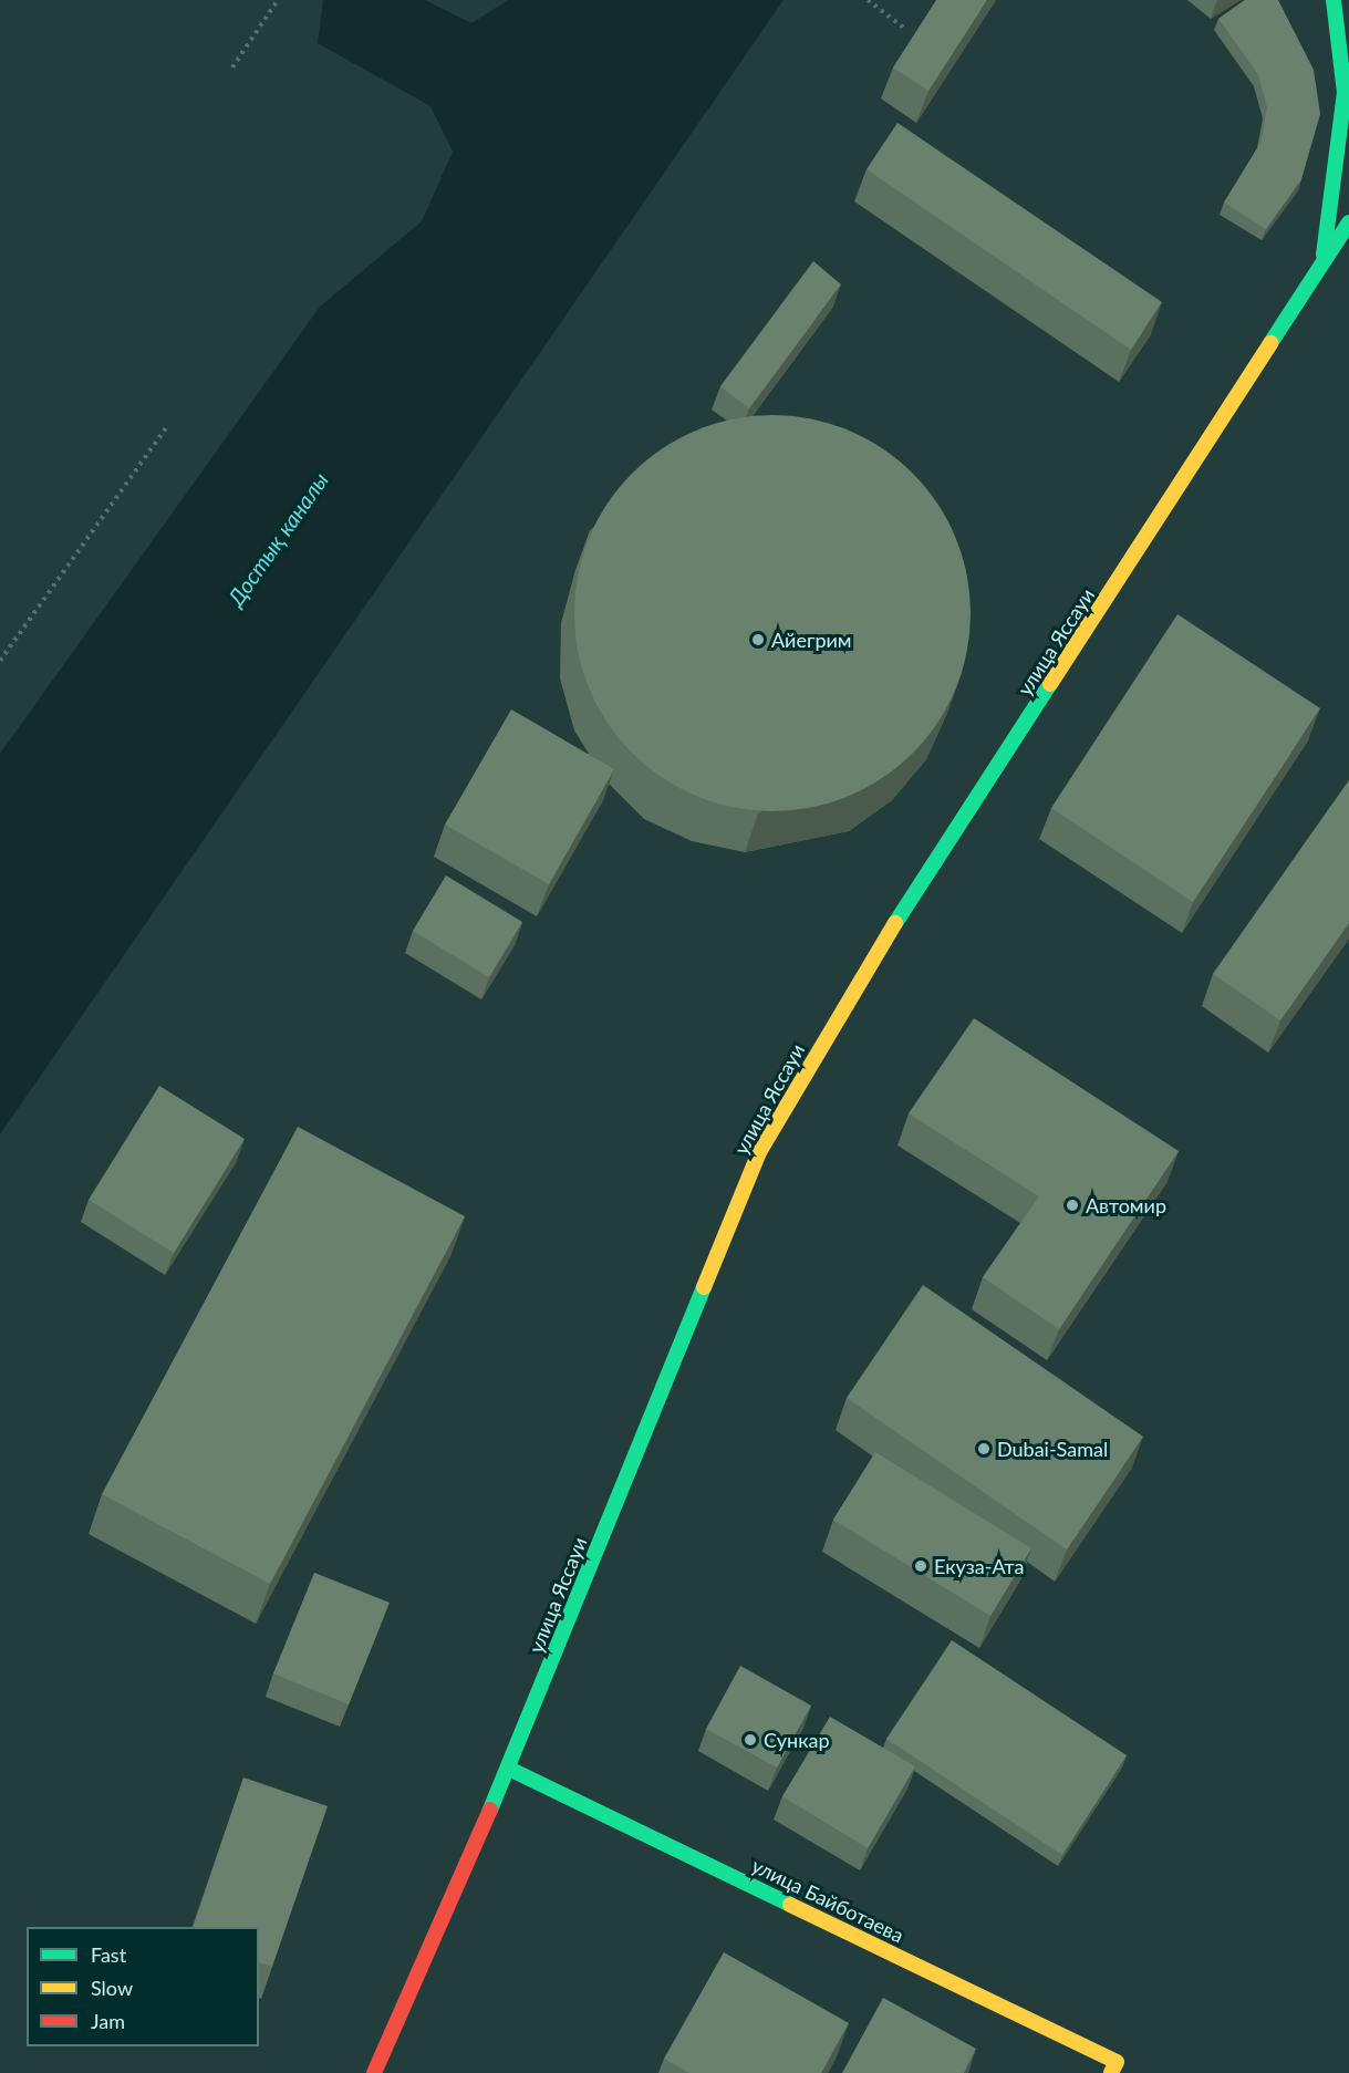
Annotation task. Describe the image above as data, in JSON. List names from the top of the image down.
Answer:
{
  "streets": {
    "main road": ["улица Яссауи", "улица Байботаева"]
  },
  "crossings": [
    ["улица Яссауи", "улица Байботаева"]
  ],
  "water": ["Достық каналы"],
  "places": [
    "Айегрим",
    "Автомир",
    "Dubai-Samal",
    "Екуза-Ата",
    "Сункар"
  ],
  "legend": ["Fast", "Slow", "Jam"]
}
